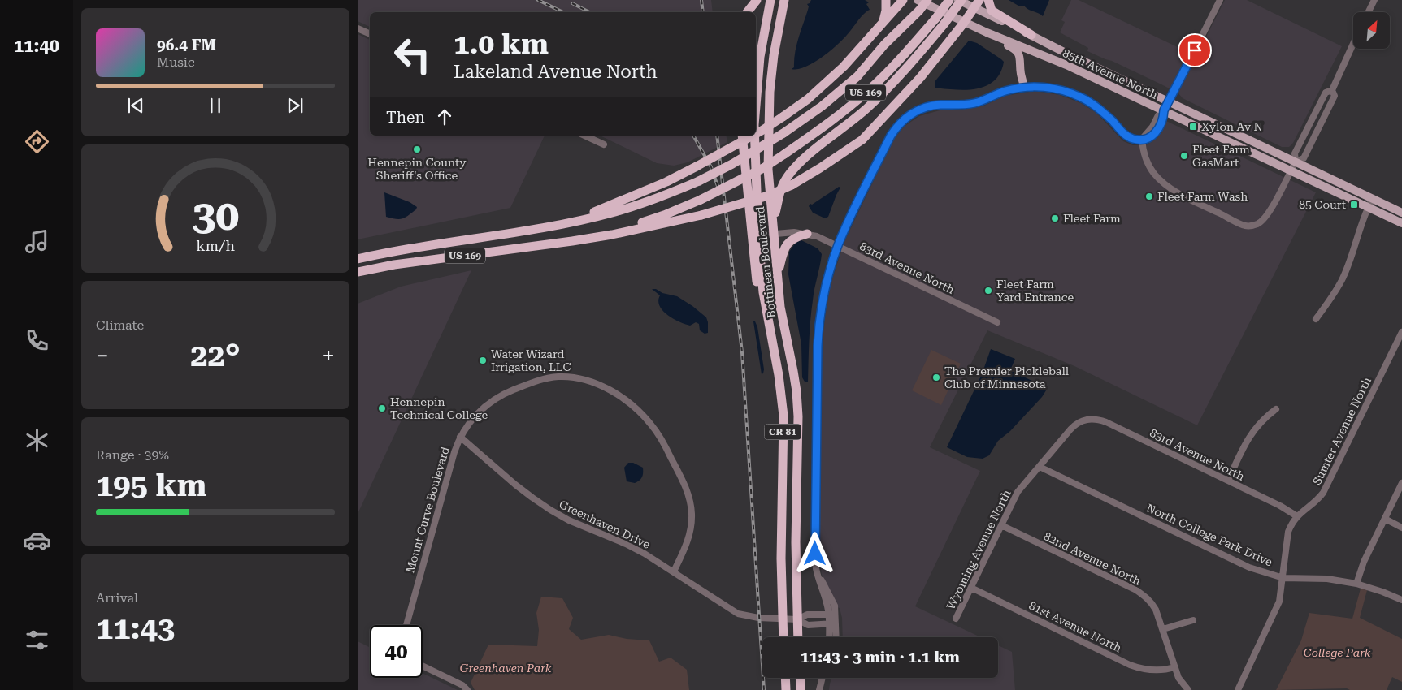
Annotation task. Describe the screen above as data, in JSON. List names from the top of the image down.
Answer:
{
  "streets": {
    "highway": ["US 169", "Bottineau Boulevard", "CR 81"],
    "main road": ["85th Avenue North"],
    "street": [
      "83rd Avenue North",
      "Sumter Avenue North",
      "Mount Curve Boulevard",
      "Greenhaven Drive",
      "North College Park Drive",
      "Wyoming Avenue North",
      "82nd Avenue North",
      "81st Avenue North"
    ]
  },
  "crossings": [
    ["Bottineau Boulevard", "83rd Avenue North"],
    ["Bottineau Boulevard", "Greenhaven Drive"],
    ["83rd Avenue North", "Sumter Avenue North"],
    ["83rd Avenue North", "Wyoming Avenue North"],
    ["Sumter Avenue North", "North College Park Drive"],
    ["Mount Curve Boulevard", "Greenhaven Drive"],
    ["North College Park Drive", "Wyoming Avenue North"],
    ["Wyoming Avenue North", "82nd Avenue North"],
    ["Wyoming Avenue North", "81st Avenue North"],
    ["82nd Avenue North", "81st Avenue North"]
  ],
  "parks": ["College Park", "Greenhaven Park"],
  "places": {
    "transit": ["Xylon Av N", "85 Court"],
    "other": [
      "Hennepin County Sheriff's Office",
      "Fleet Farm GasMart",
      "Fleet Farm Wash",
      "Fleet Farm",
      "Fleet Farm Yard Entrance",
      "Water Wizard Irrigation, LLC",
      "The Premier Pickleball Club of Minnesota",
      "Hennepin Technical College"
    ]
  },
  "north": "top right",
  "page": {
    "tabs": "11:40",
    "turn": ["1.0 km", "Lakeland Avenue North"],
    "song": ["96.4 FM", "Music"],
    "then": "Then",
    "tile": [
      "Climate",
      ["Range · 39%", "195 km"],
      ["Arrival", "11:43"]
    ],
    "heat": ["−", "22°", "+"],
    "limit": "40",
    "trip": "11:43 · 3 min · 1.1 km",
    "gauge": ["30", "km/h"]
  }
}
